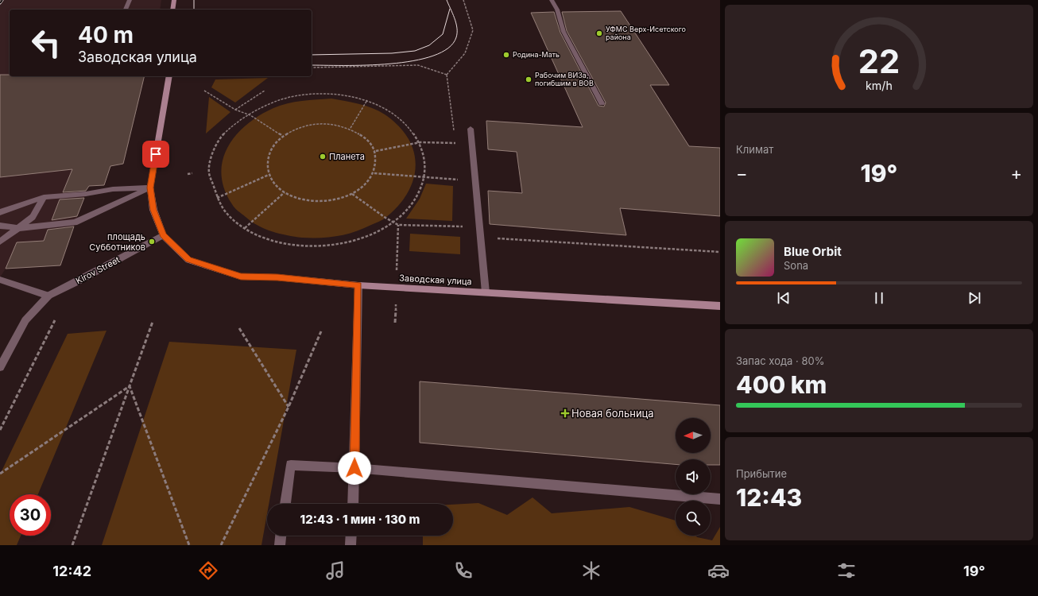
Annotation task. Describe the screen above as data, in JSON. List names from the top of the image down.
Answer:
{
  "streets": {
    "street": ["Kirov Street", "Заводская улица"]
  },
  "crossings": [
    ["Kirov Street", "Заводская улица"]
  ],
  "places": {
    "other": [
      "УФМС Верх-Исетского района",
      "Родина-Мать",
      "Рабочим ВИЗа, погибшим в ВОВ",
      "Планета",
      "площадь Субботников"
    ],
    "health": ["Новая больница"]
  },
  "north": "left",
  "page": {
    "turn": ["40 m", "Заводская улица"],
    "tile": [
      "Климат",
      ["Запас хода · 80%", "400 km"],
      ["Прибытие", "12:43"]
    ],
    "heat": ["−", "19°", "+"],
    "song": ["Blue Orbit", "Sona"],
    "limit": "30",
    "trip": "12:43 · 1 мин · 130 m",
    "tabs": ["12:42", "19°"],
    "gauge": ["22", "km/h"]
  }
}
